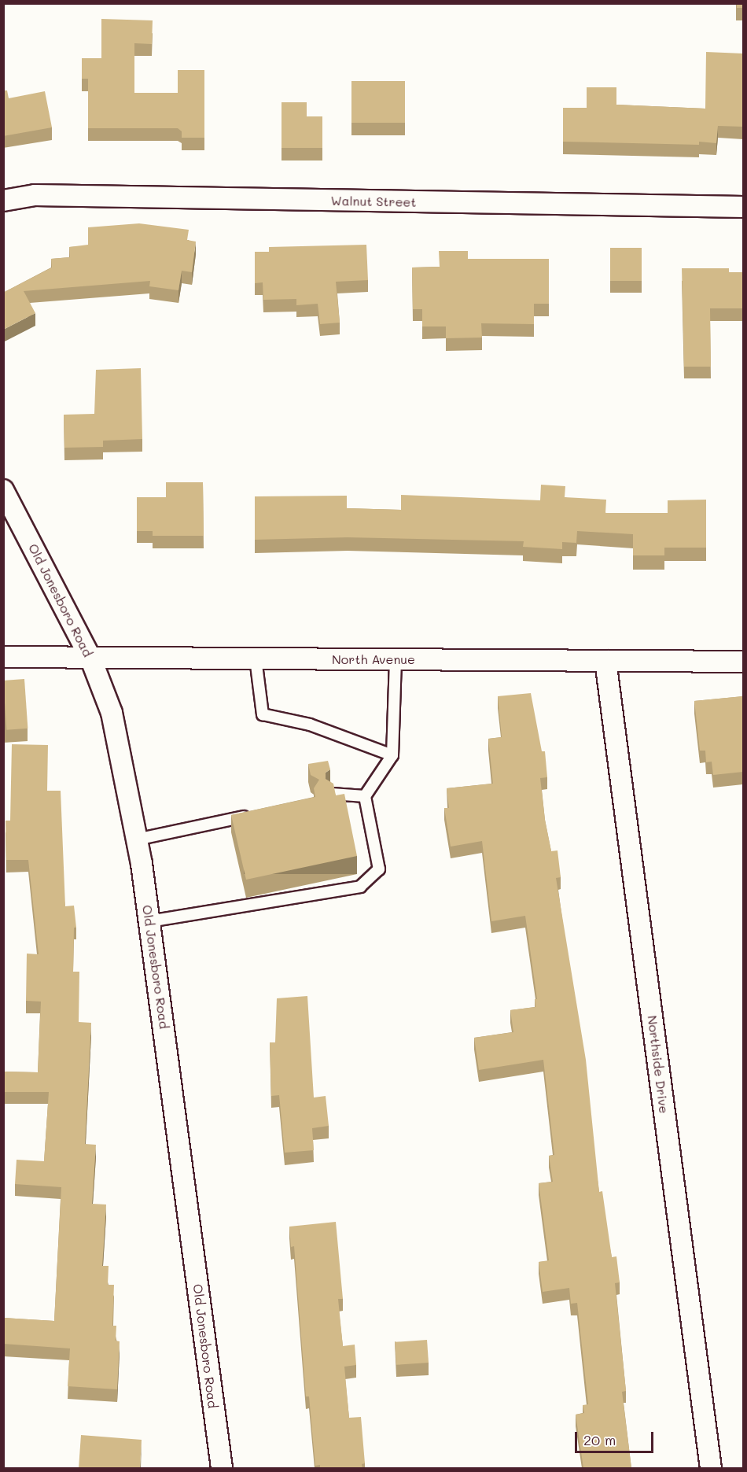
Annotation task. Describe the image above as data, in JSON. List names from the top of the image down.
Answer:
{
  "streets": {
    "street": [
      "Walnut Street",
      "Old Jonesboro Road",
      "North Avenue",
      "Northside Drive"
    ]
  },
  "crossings": [
    ["Old Jonesboro Road", "North Avenue"],
    ["North Avenue", "Northside Drive"]
  ],
  "scale_bar": "20 m"
}
